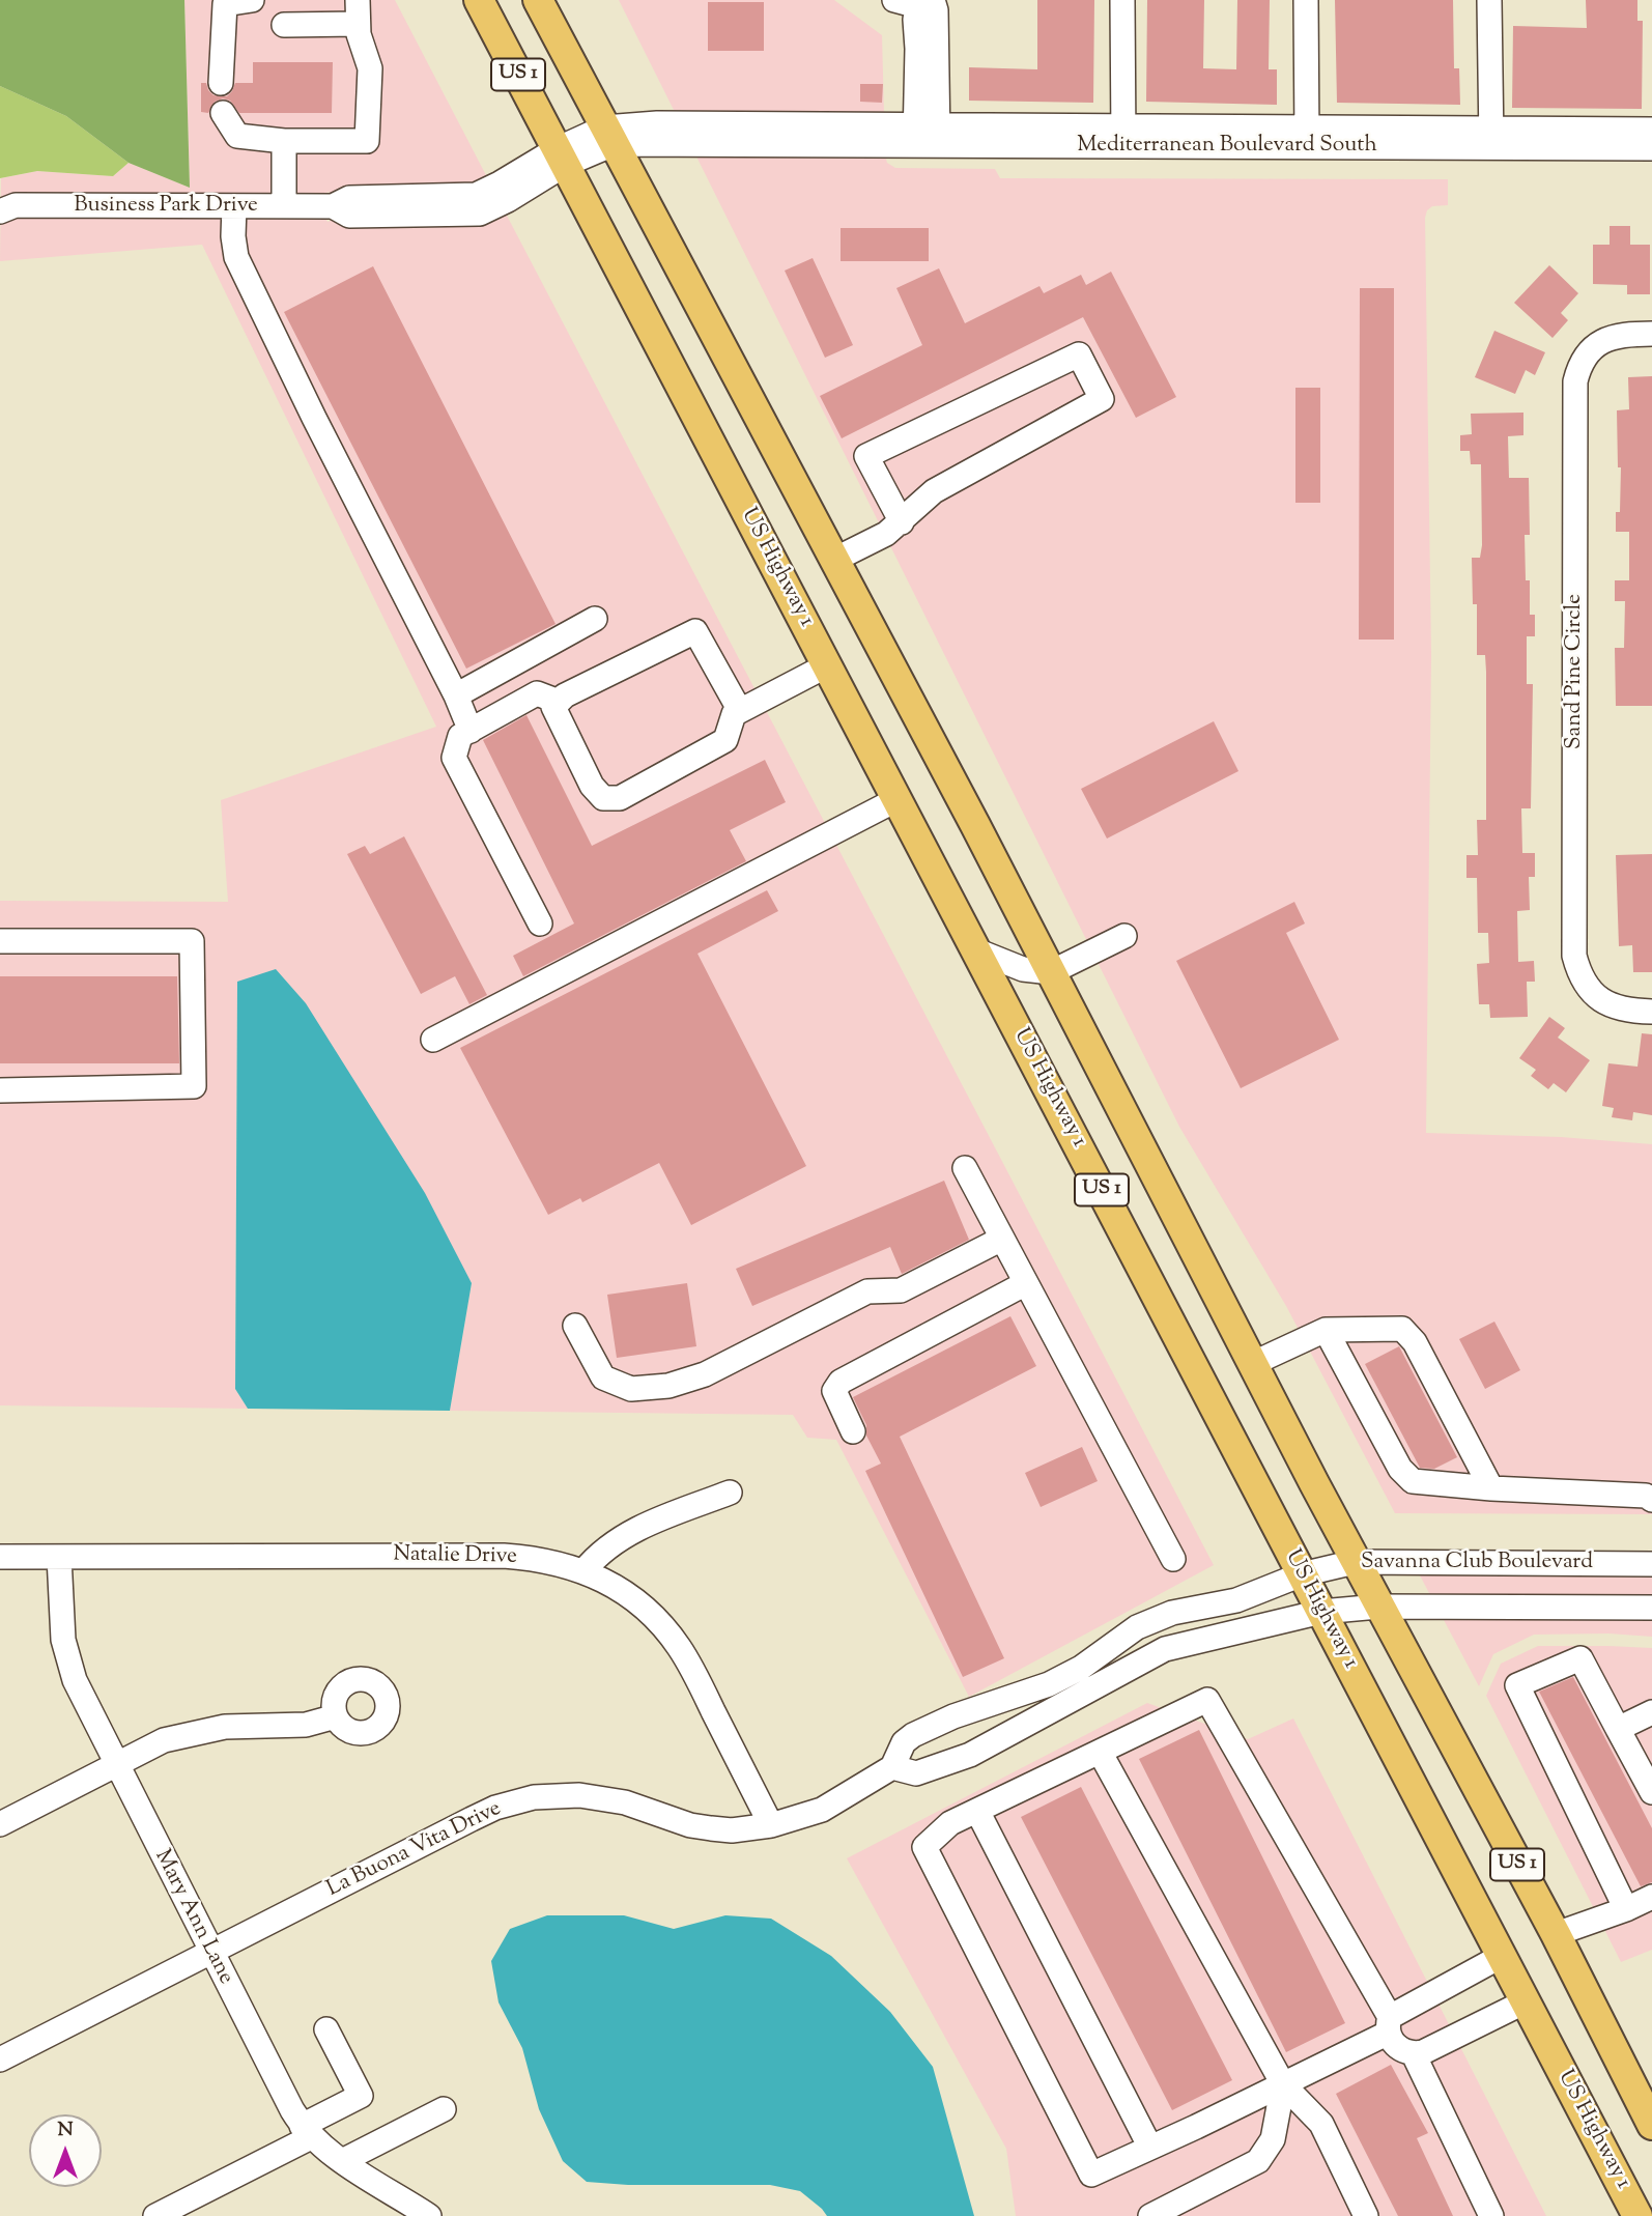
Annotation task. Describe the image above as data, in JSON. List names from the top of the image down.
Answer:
{
  "streets": {
    "main road": ["US 1", "US Highway 1"],
    "street": [
      "Mediterranean Boulevard South",
      "Business Park Drive",
      "Sand Pine Circle",
      "Natalie Drive",
      "Savanna Club Boulevard",
      "La Buona Vita Drive",
      "Mary Ann Lane"
    ]
  },
  "crossings": [
    ["US 1", "Mediterranean Boulevard South"],
    ["US 1", "Savanna Club Boulevard"],
    ["Mediterranean Boulevard South", "Business Park Drive"],
    ["Mediterranean Boulevard South", "US Highway 1"],
    ["Business Park Drive", "US Highway 1"],
    ["US Highway 1", "Savanna Club Boulevard"],
    ["US Highway 1", "La Buona Vita Drive"],
    ["Natalie Drive", "La Buona Vita Drive"],
    ["Natalie Drive", "Mary Ann Lane"],
    ["Savanna Club Boulevard", "La Buona Vita Drive"],
    ["La Buona Vita Drive", "Mary Ann Lane"]
  ],
  "north": "top"
}
